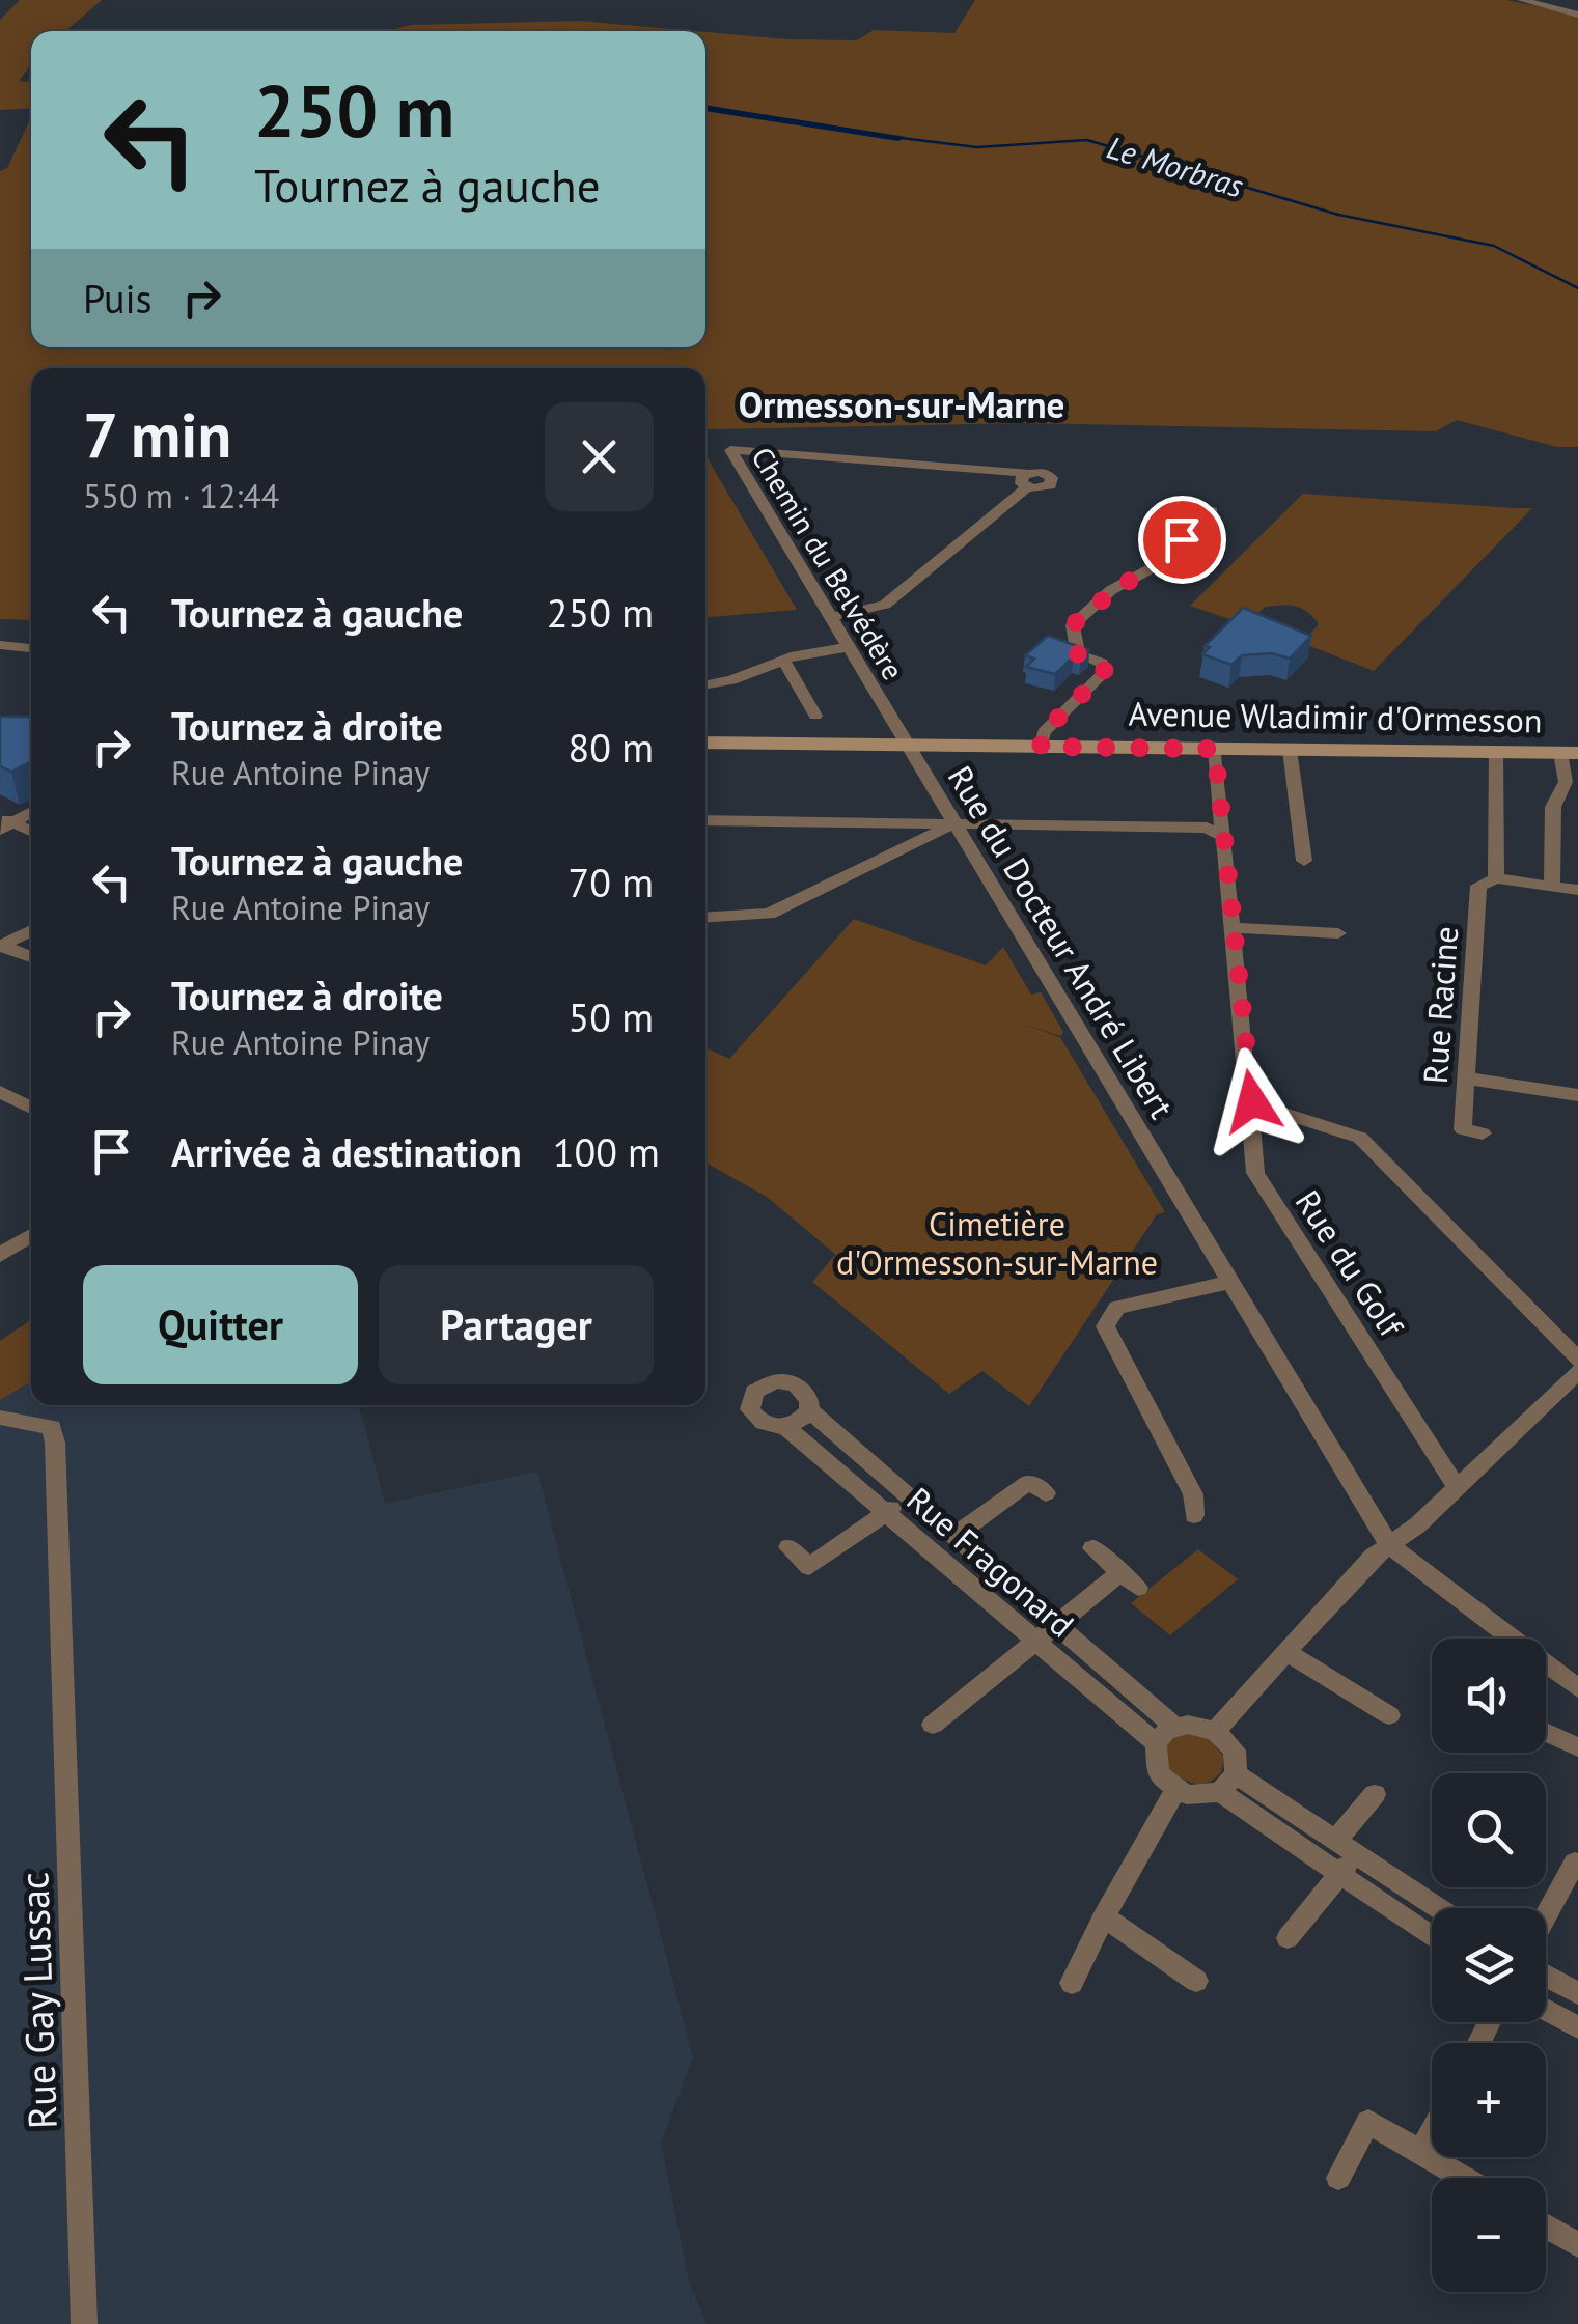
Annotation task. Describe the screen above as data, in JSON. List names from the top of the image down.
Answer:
{
  "streets": {
    "main road": ["Avenue Wladimir d'Ormesson"],
    "street": [
      "Chemin du Belvédère",
      "Rue du Docteur André Libert",
      "Rue Racine",
      "Rue du Golf",
      "Rue Fragonard",
      "Rue Gay Lussac"
    ]
  },
  "crossings": [
    ["Chemin du Belvédère", "Avenue Wladimir d'Ormesson"],
    ["Chemin du Belvédère", "Rue du Docteur André Libert"],
    ["Avenue Wladimir d'Ormesson", "Rue du Docteur André Libert"],
    ["Avenue Wladimir d'Ormesson", "Rue Racine"],
    ["Avenue Wladimir d'Ormesson", "Rue du Golf"]
  ],
  "districts": ["Ormesson-sur-Marne"],
  "water": ["Le Morbras"],
  "parks": ["Cimetière d'Ormesson-sur-Marne"],
  "page": {
    "turn": ["250 m", "Tournez à gauche"],
    "then": "Puis",
    "heading": ["7 min", "550 m · 12:44"],
    "list": [
      {
        "name": "Tournez à gauche",
        "value": "250 m"
      },
      {
        "name": "Tournez à droite",
        "note": "Rue Antoine Pinay",
        "value": "80 m"
      },
      {
        "name": "Tournez à gauche",
        "note": "Rue Antoine Pinay",
        "value": "70 m"
      },
      {
        "name": "Tournez à droite",
        "note": "Rue Antoine Pinay",
        "value": "50 m"
      },
      {
        "name": "Arrivée à destination",
        "value": "100 m"
      }
    ],
    "buttons": ["Quitter", "Partager"],
    "map_buttons": ["+", "−"]
  }
}
